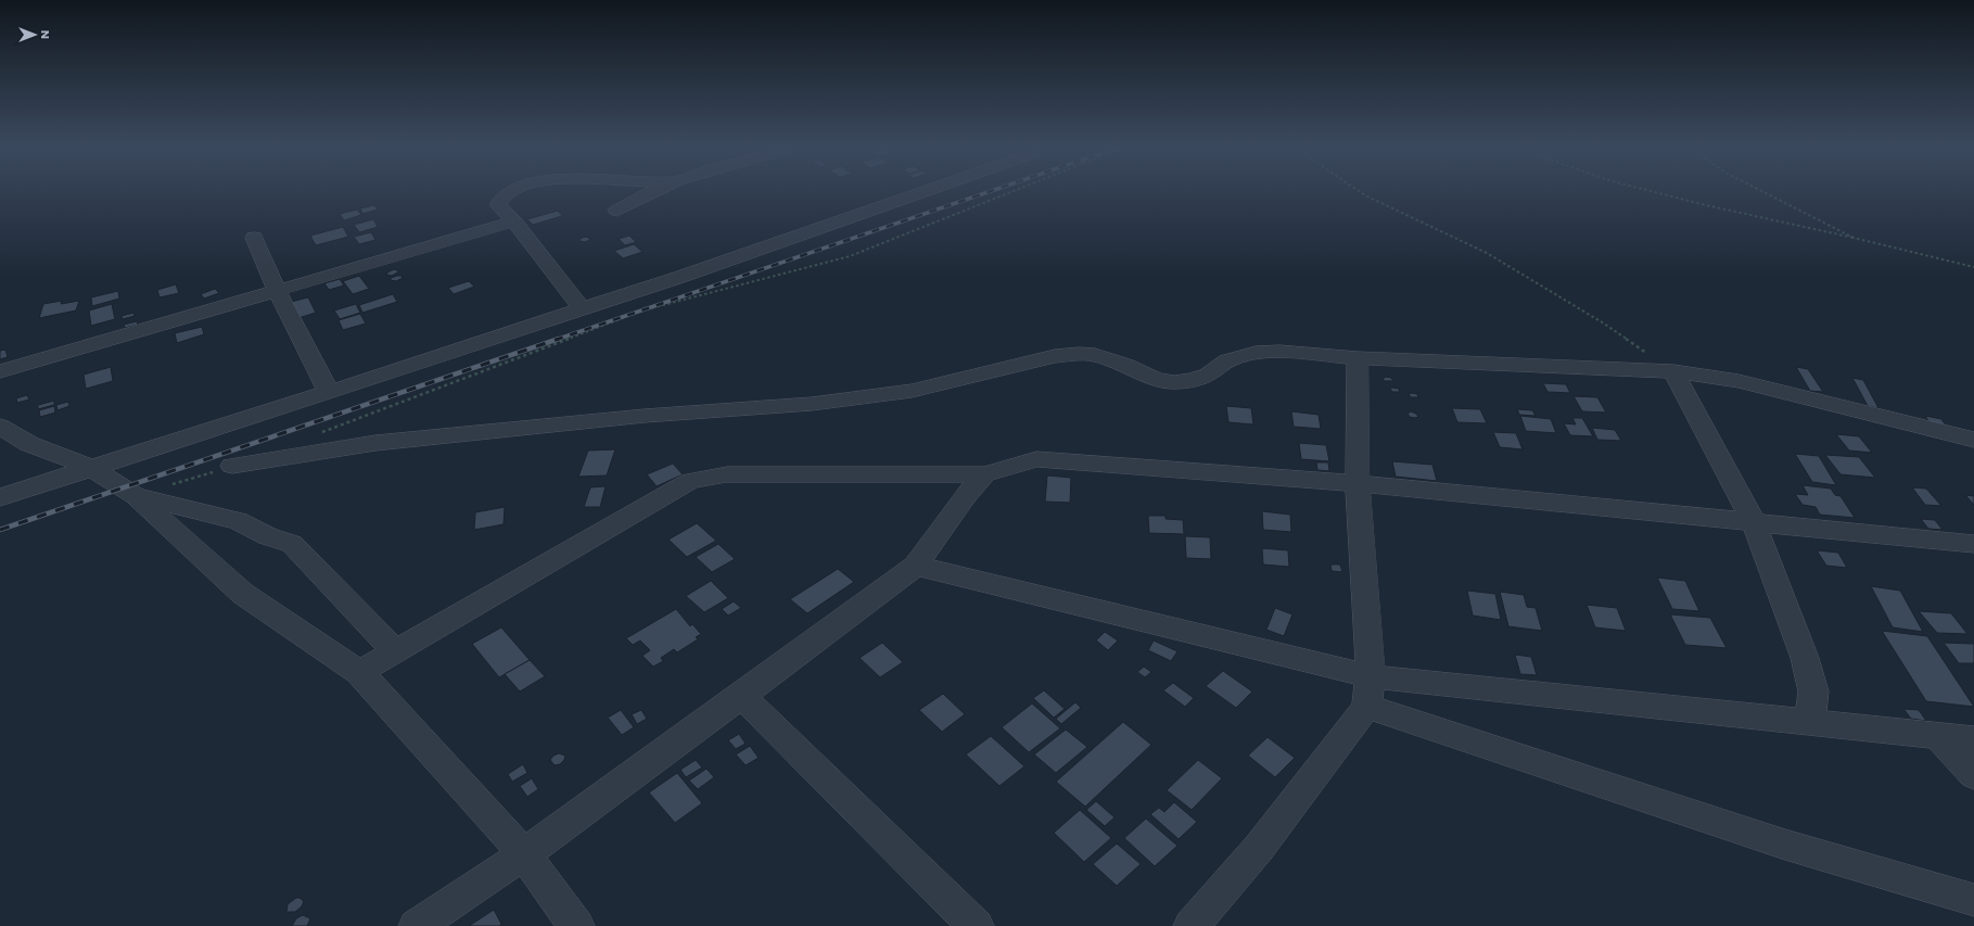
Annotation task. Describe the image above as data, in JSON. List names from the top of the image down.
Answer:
{
  "north": "right"
}
